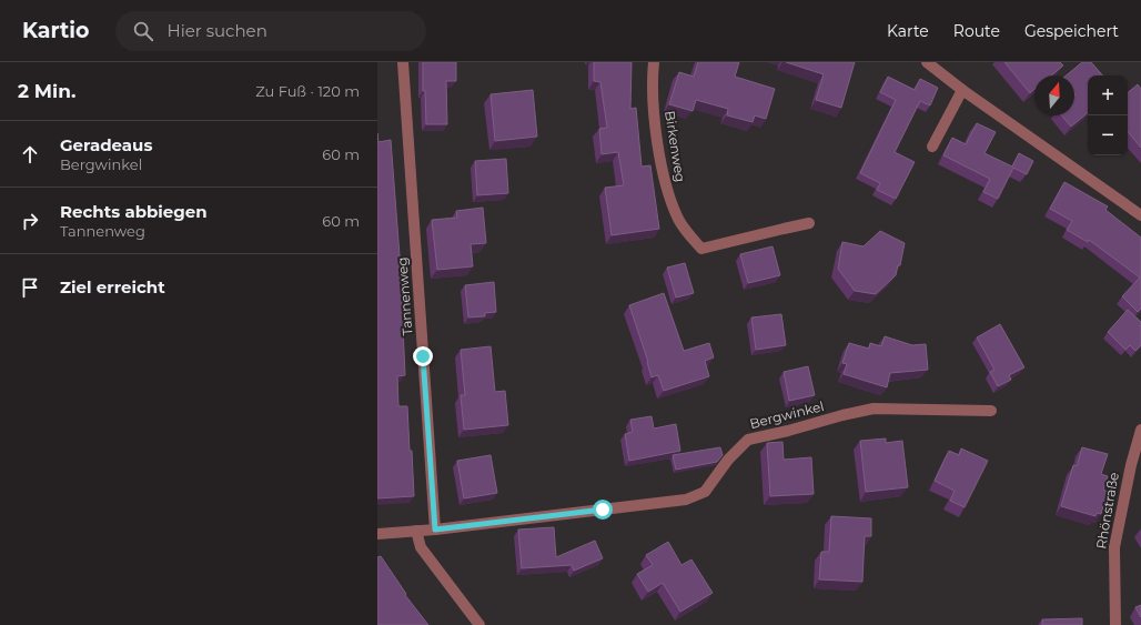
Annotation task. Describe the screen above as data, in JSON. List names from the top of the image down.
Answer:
{
  "streets": {
    "street": [
      "Birkenweg",
      "Tannenweg",
      "Bergwinkel",
      "Rhönstraße"
    ]
  },
  "crossings": [
    ["Tannenweg", "Bergwinkel"]
  ],
  "north": "top",
  "page": {
    "header": "Kartio",
    "search": "Hier suchen",
    "nav": ["Karte", "Route", "Gespeichert"],
    "heading": ["2 Min.", "Zu Fuß · 120 m"],
    "map_buttons": ["+", "−"],
    "list": [
      ["Geradeaus", "Bergwinkel", "60 m"],
      ["Rechts abbiegen", "Tannenweg", "60 m"],
      "Ziel erreicht"
    ]
  }
}
